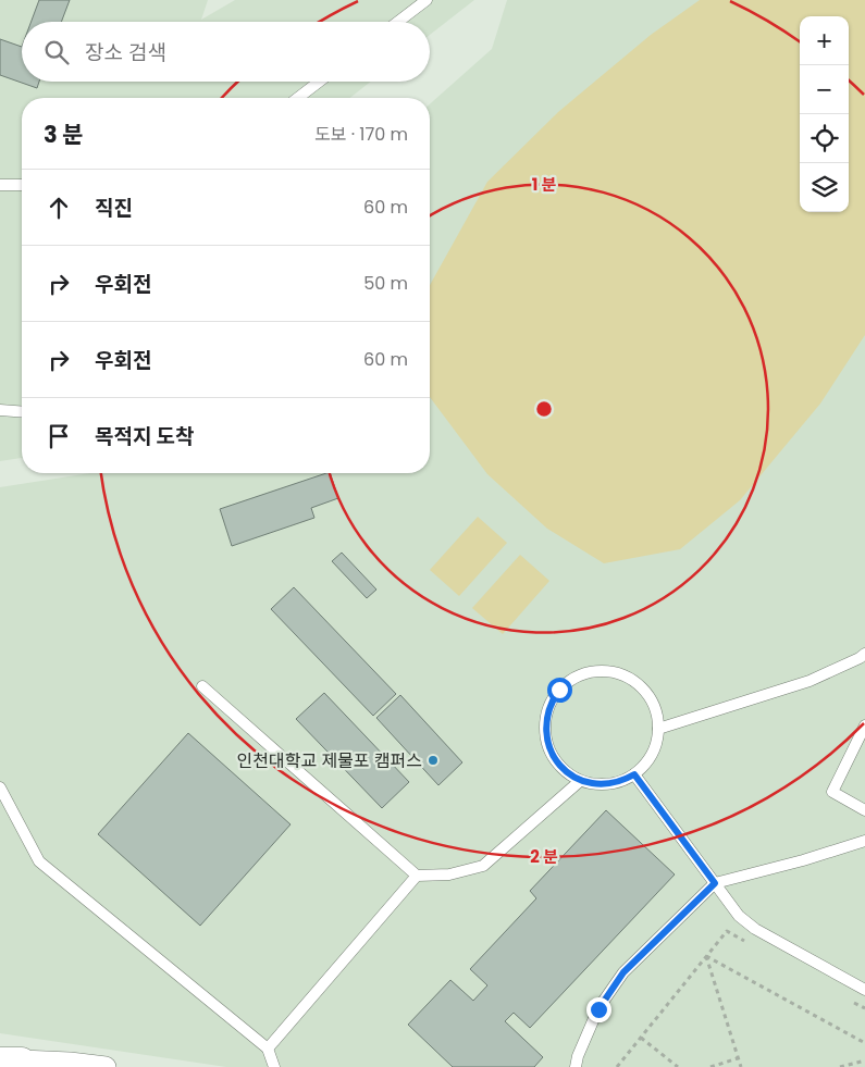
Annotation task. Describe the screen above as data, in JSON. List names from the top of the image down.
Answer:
{
  "places": ["인천대학교 제물포 캠퍼스"],
  "page": {
    "map_buttons": ["+", "−"],
    "search": "장소 검색",
    "heading": ["3 분", "도보 · 170 m"],
    "list": [
      ["직진", "60 m"],
      ["우회전", "50 m"],
      ["우회전", "60 m"],
      "목적지 도착"
    ]
  },
  "rings": ["1 분", "2 분"]
}
